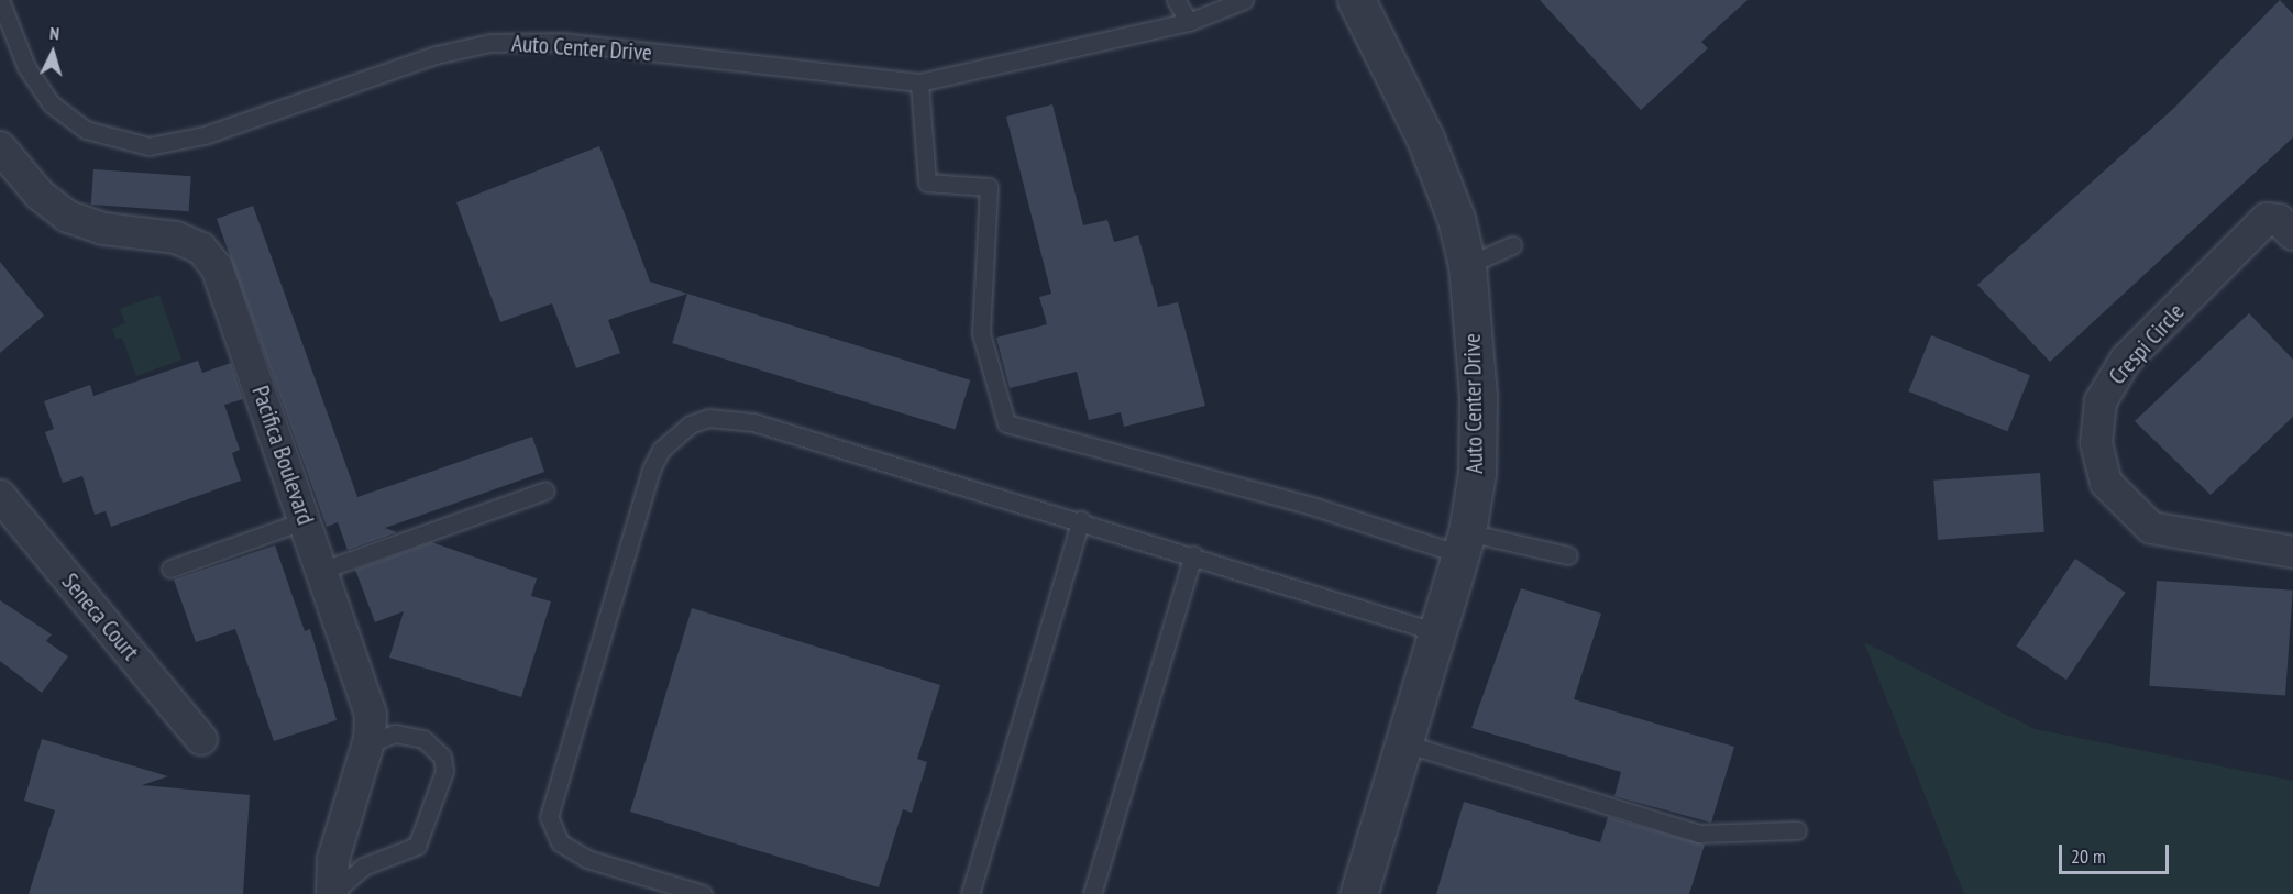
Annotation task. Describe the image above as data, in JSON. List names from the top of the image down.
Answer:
{
  "streets": {
    "street": [
      "Auto Center Drive",
      "Crespi Circle",
      "Pacifica Boulevard",
      "Seneca Court"
    ]
  },
  "scale_bar": "20 m",
  "north": "top"
}
